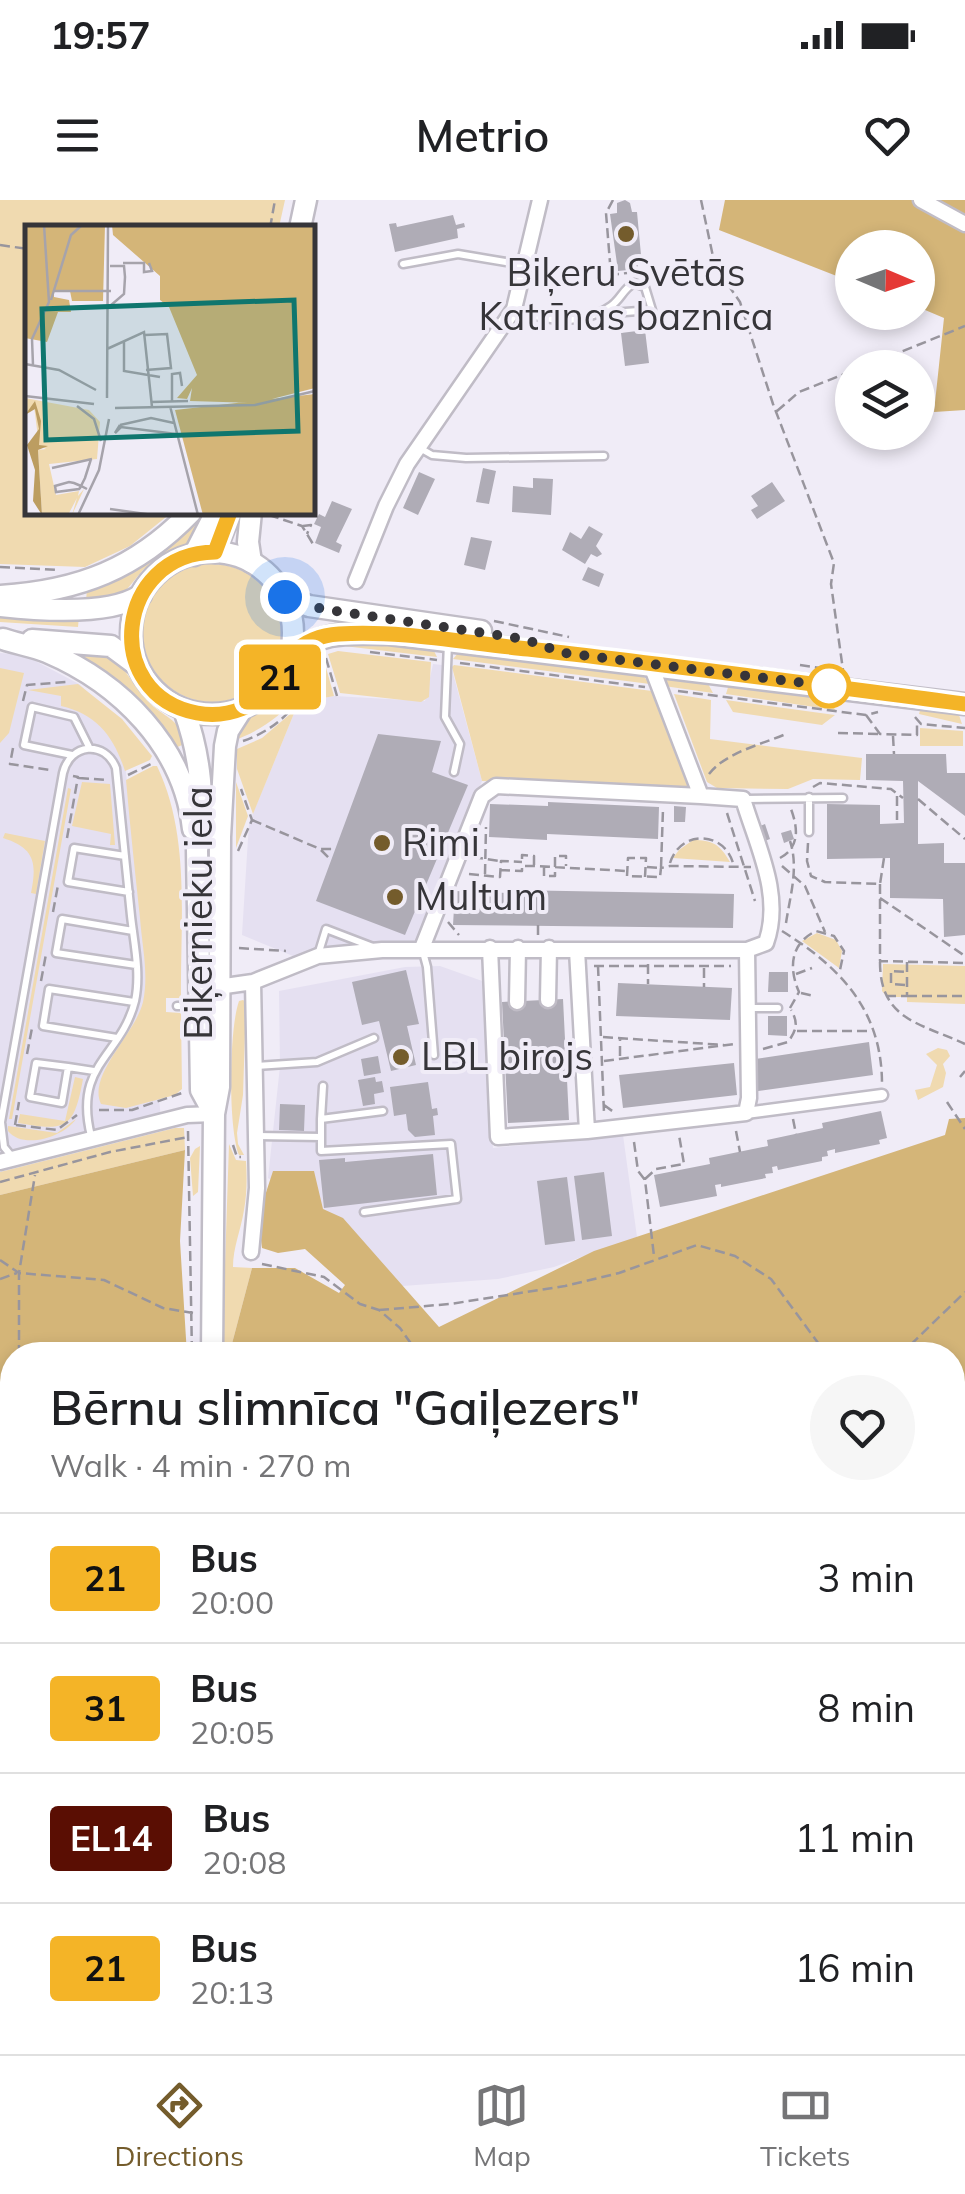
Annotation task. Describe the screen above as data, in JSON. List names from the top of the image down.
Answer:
{
  "streets": {
    "main road": ["Biķernieku iela"]
  },
  "places": [
    "Biķeru Svētās Katrīnas baznīca",
    "Rimi",
    "Multum",
    "LBL birojs"
  ],
  "lines": ["bus line 21"],
  "north": "right",
  "page": {
    "status": "19:57",
    "header": "Metrio",
    "on_map": "21",
    "heading": ["Bērnu slimnīca \"Gaiļezers\"", "Walk · 4 min · 270 m"],
    "list": [
      {
        "mark": "21",
        "name": "Bus",
        "note": "20:00",
        "value": "3 min"
      },
      {
        "mark": "31",
        "name": "Bus",
        "note": "20:05",
        "value": "8 min"
      },
      {
        "mark": "EL14",
        "name": "Bus",
        "note": "20:08",
        "value": "11 min"
      },
      {
        "mark": "21",
        "name": "Bus",
        "note": "20:13",
        "value": "16 min"
      }
    ],
    "tabs": ["Directions", "Map", "Tickets"]
  }
}
